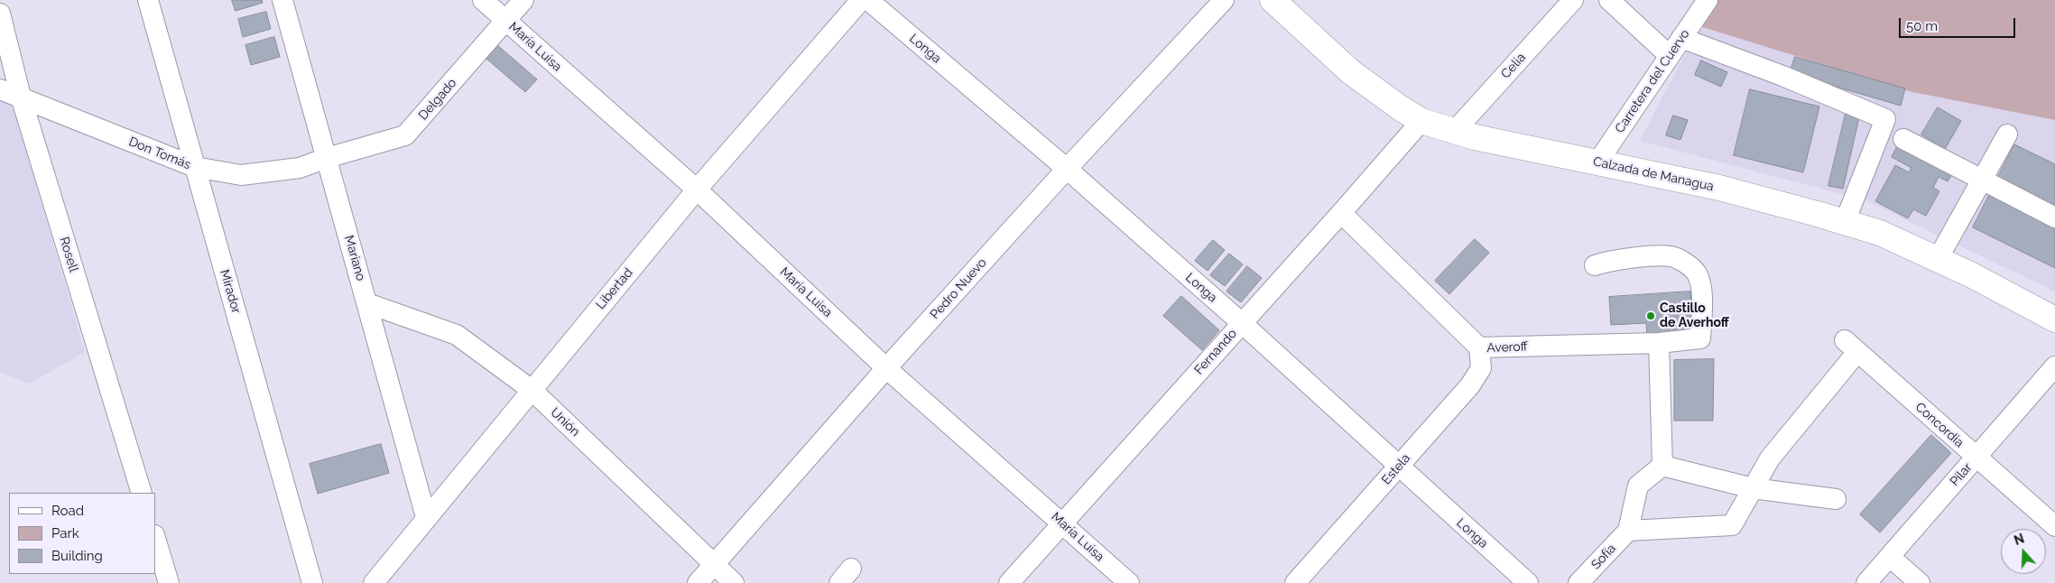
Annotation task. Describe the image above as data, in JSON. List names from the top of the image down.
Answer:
{
  "streets": {
    "main road": ["Calzada de Managua"],
    "street": [
      "María Luisa",
      "Longa",
      "Celia",
      "Carretera del Cuervo",
      "Delgado",
      "Don Tomás",
      "Rosell",
      "Mariano",
      "Libertad",
      "Pedro Nuevo",
      "Mirador",
      "Averoff",
      "Fernando",
      "Unión",
      "Concordia",
      "Estela",
      "Pilar",
      "Sofía"
    ]
  },
  "crossings": [
    ["María Luisa", "Delgado"],
    ["María Luisa", "Libertad"],
    ["María Luisa", "Pedro Nuevo"],
    ["María Luisa", "Fernando"],
    ["Longa", "Pedro Nuevo"],
    ["Longa", "Fernando"],
    ["Longa", "Estela"],
    ["Celia", "Calzada de Managua"],
    ["Carretera del Cuervo", "Calzada de Managua"],
    ["Delgado", "Don Tomás"],
    ["Delgado", "Mariano"],
    ["Don Tomás", "Rosell"],
    ["Don Tomás", "Mariano"],
    ["Don Tomás", "Mirador"],
    ["Calzada de Managua", "Fernando"],
    ["Mariano", "Libertad"],
    ["Mariano", "Unión"],
    ["Libertad", "Unión"],
    ["Pedro Nuevo", "Unión"],
    ["Averoff", "Fernando"],
    ["Averoff", "Estela"],
    ["Concordia", "Pilar"]
  ],
  "places": ["Castillo de Averhoff"],
  "legend": ["Road", "Park", "Building"],
  "scale_bar": "50 m",
  "north": "top"
}
